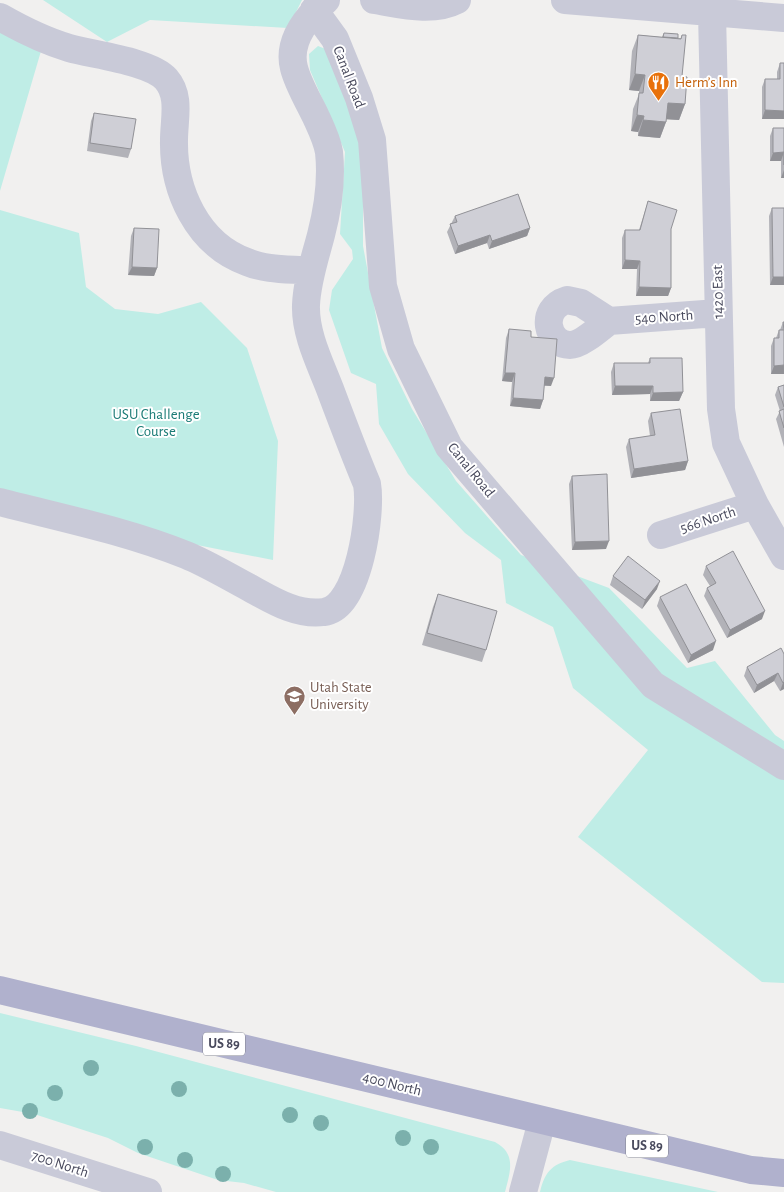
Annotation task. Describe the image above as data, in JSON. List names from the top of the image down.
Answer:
{
  "streets": {
    "main road": ["US 89", "400 North"],
    "street": [
      "Canal Road",
      "1420 East",
      "540 North",
      "566 North",
      "700 North"
    ]
  },
  "crossings": [
    ["1420 East", "540 North"],
    ["1420 East", "566 North"]
  ],
  "parks": ["USU Challenge Course"],
  "places": {
    "restaurant": ["Herm’s Inn"],
    "school or university": ["Utah State University"]
  }
}
